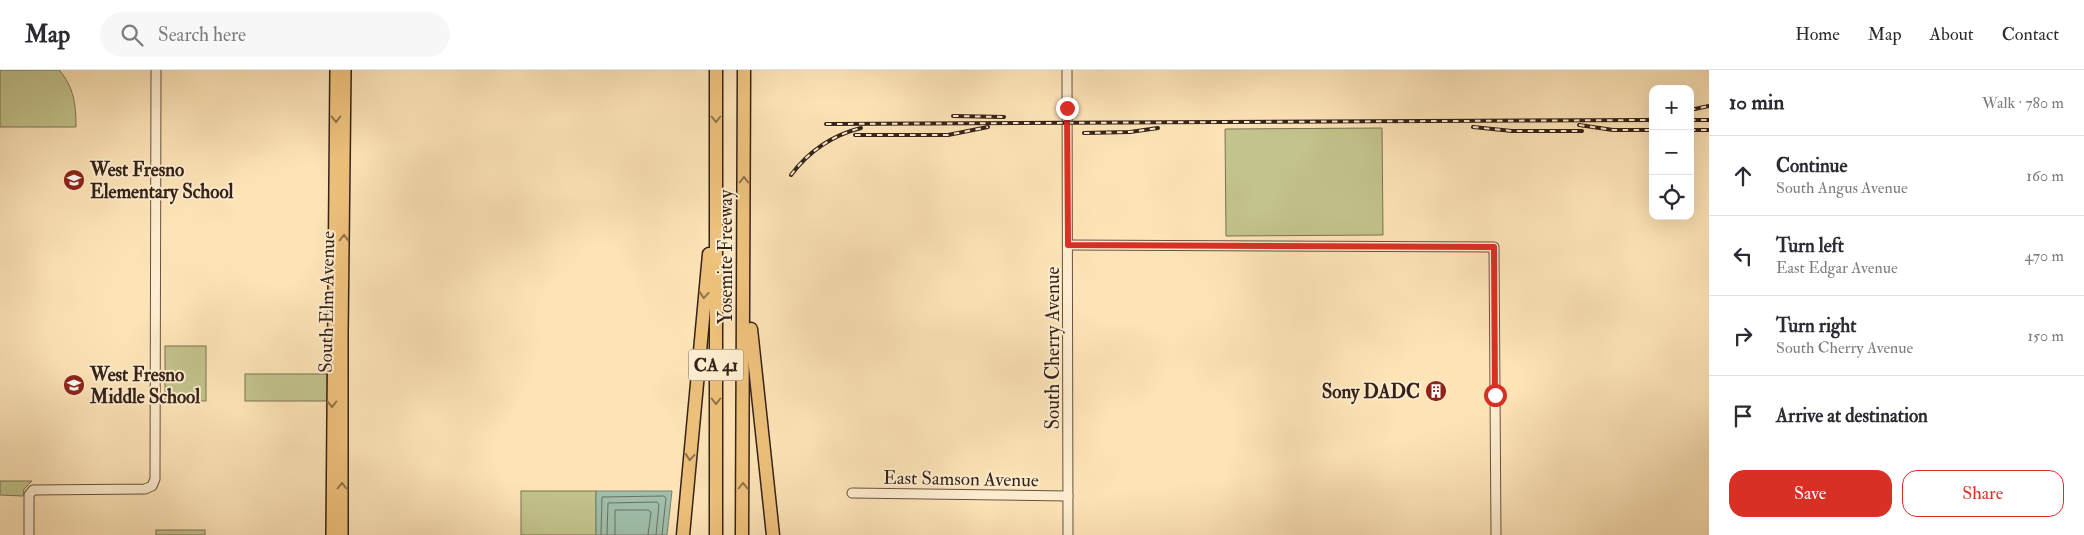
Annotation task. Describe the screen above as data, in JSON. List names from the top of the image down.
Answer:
{
  "streets": {
    "highway": ["Yosemite Freeway", "CA 41"],
    "main road": ["South Elm Avenue"],
    "street": ["South Cherry Avenue", "East Samson Avenue"]
  },
  "crossings": [
    ["South Cherry Avenue", "East Samson Avenue"]
  ],
  "places": {
    "school or university": ["West Fresno Elementary School", "West Fresno Middle School"],
    "building": ["Sony DADC"]
  },
  "page": {
    "header": "Map",
    "search": "Search here",
    "nav": [
      "Home",
      "Map",
      "About",
      "Contact"
    ],
    "heading": ["10 min", "Walk · 780 m"],
    "map_buttons": ["+", "−"],
    "list": [
      ["Continue", "South Angus Avenue", "160 m"],
      ["Turn left", "East Edgar Avenue", "470 m"],
      ["Turn right", "South Cherry Avenue", "150 m"],
      "Arrive at destination"
    ],
    "buttons": ["Save", "Share"]
  }
}
